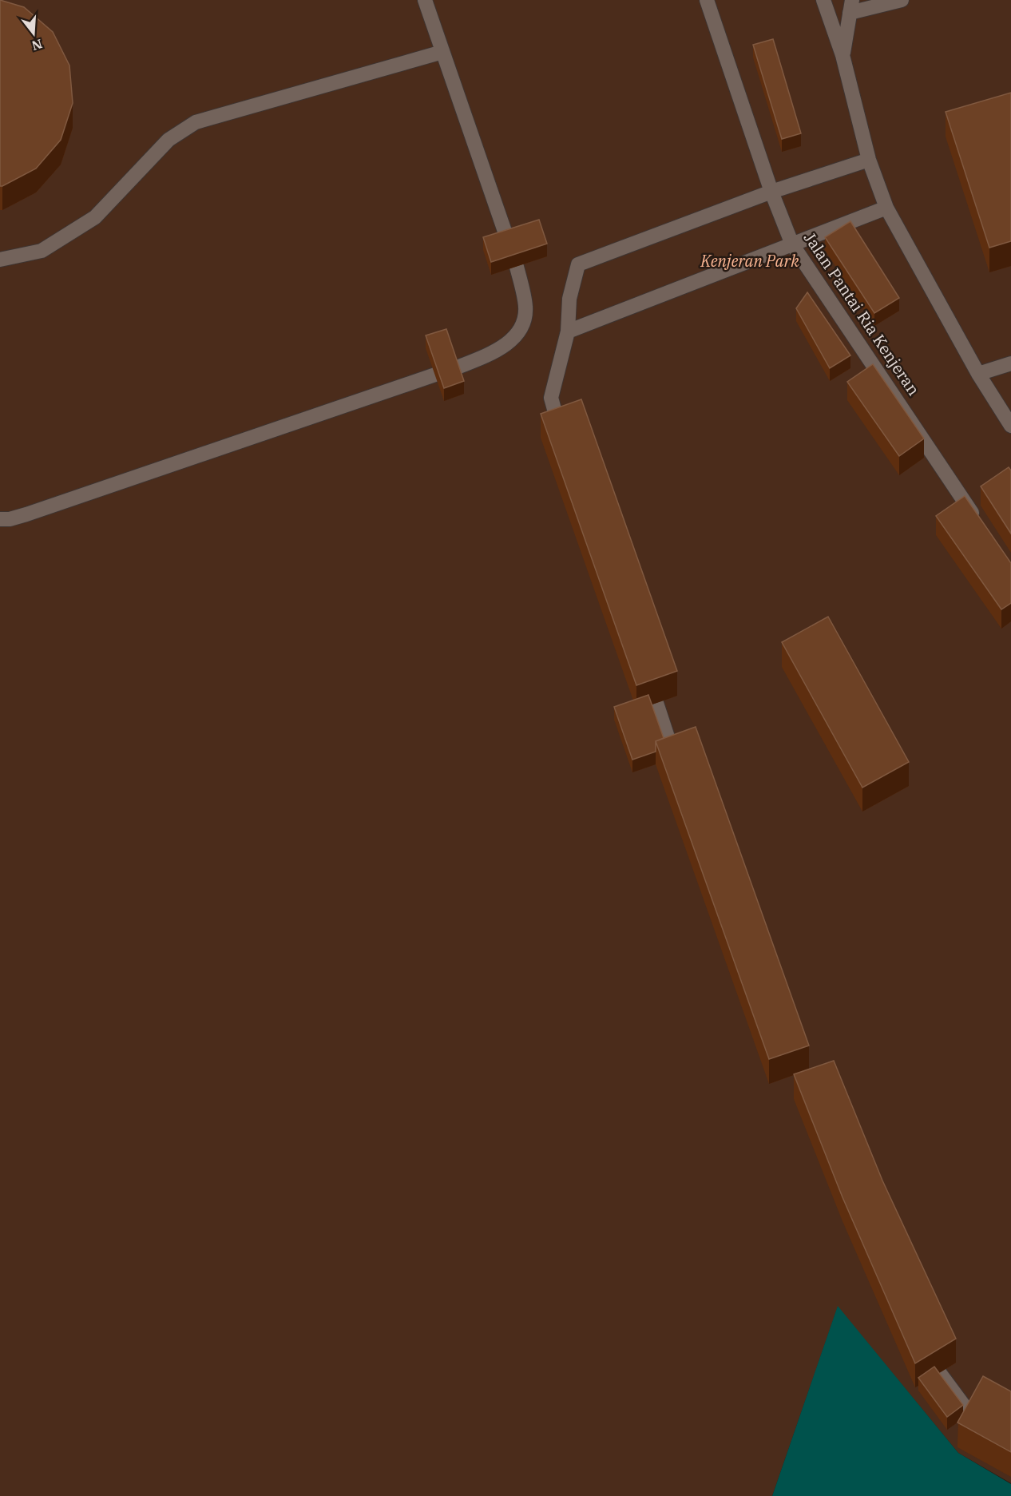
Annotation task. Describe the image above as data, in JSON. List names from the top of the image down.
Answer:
{
  "streets": {
    "lane": ["Jalan Pantai Ria Kenjeran"]
  },
  "parks": ["Kenjeran Park"],
  "north": "bottom"
}
